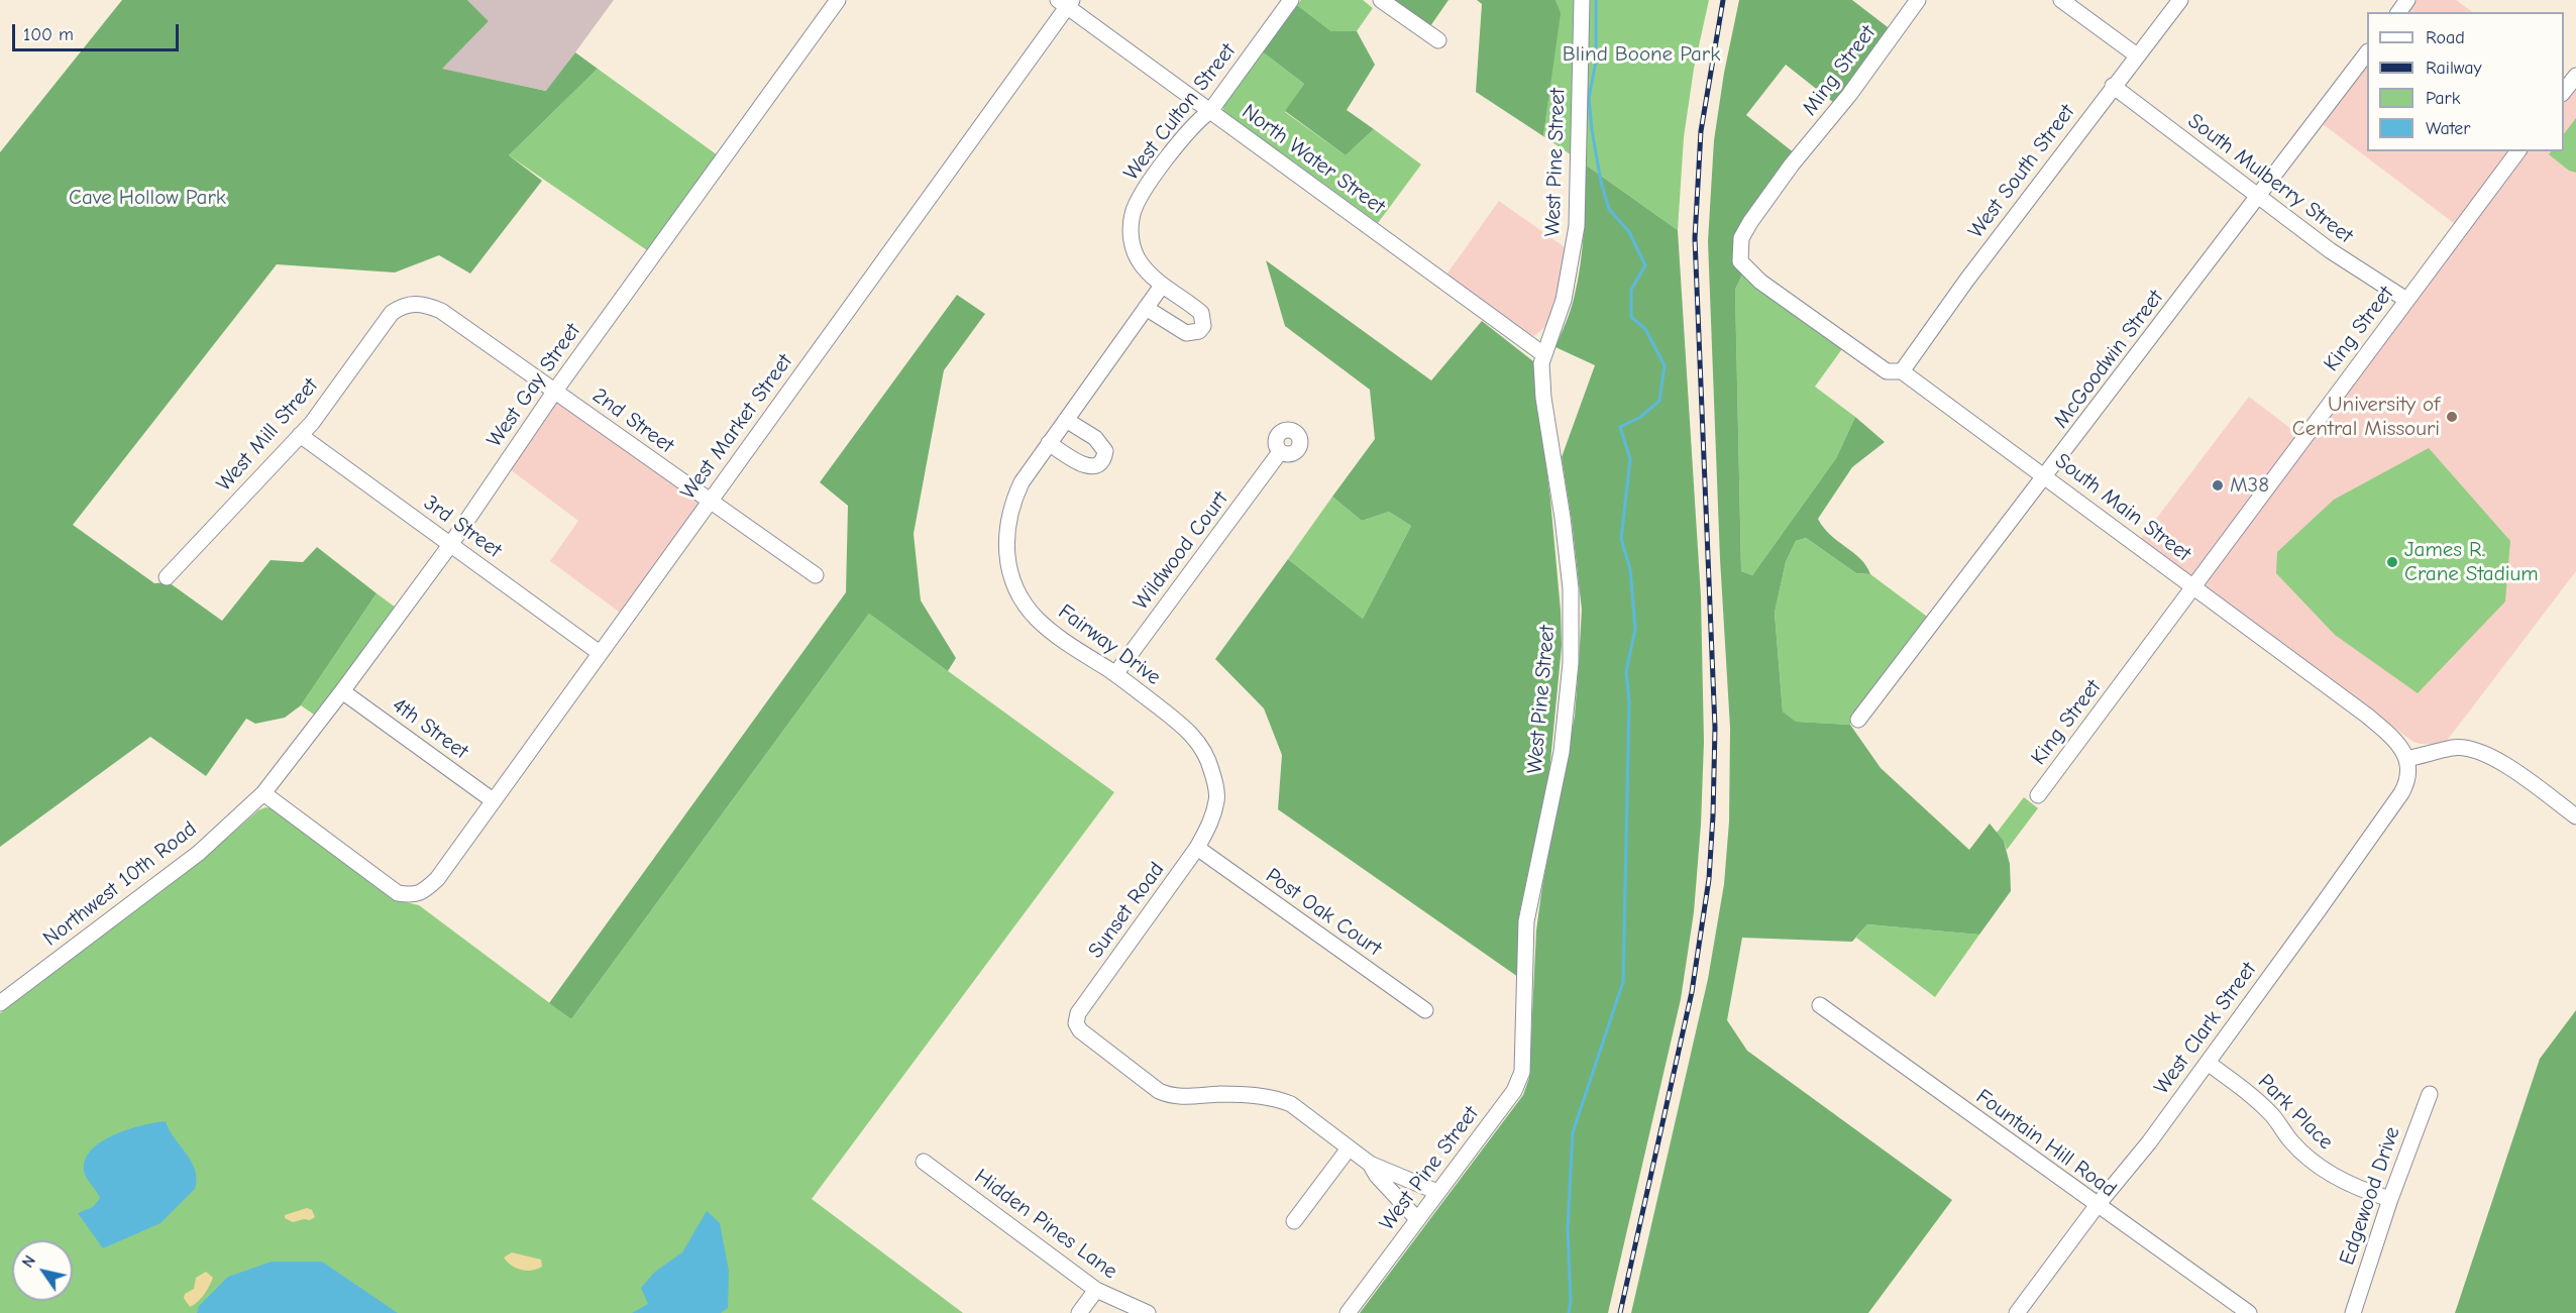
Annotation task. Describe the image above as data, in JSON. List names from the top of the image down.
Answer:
{
  "streets": {
    "street": [
      "Ming Street",
      "West Culton Street",
      "North Water Street",
      "West Pine Street",
      "West South Street",
      "South Mulberry Street",
      "King Street",
      "McGoodwin Street",
      "West Gay Street",
      "2nd Street",
      "West Market Street",
      "West Mill Street",
      "South Main Street",
      "3rd Street",
      "Wildwood Court",
      "Fairway Drive",
      "4th Street",
      "Northwest 10th Road",
      "Sunset Road",
      "Post Oak Court",
      "West Clark Street",
      "Park Place",
      "Fountain Hill Road",
      "Edgewood Drive",
      "Hidden Pines Lane"
    ]
  },
  "crossings": [
    ["Ming Street", "South Main Street"],
    ["West Culton Street", "North Water Street"],
    ["West Culton Street", "Fairway Drive"],
    ["North Water Street", "West Pine Street"],
    ["North Water Street", "West Market Street"],
    ["West South Street", "South Mulberry Street"],
    ["West South Street", "South Main Street"],
    ["South Mulberry Street", "King Street"],
    ["South Mulberry Street", "McGoodwin Street"],
    ["King Street", "South Main Street"],
    ["McGoodwin Street", "South Main Street"],
    ["West Gay Street", "2nd Street"],
    ["West Gay Street", "West Market Street"],
    ["West Gay Street", "3rd Street"],
    ["West Gay Street", "4th Street"],
    ["West Gay Street", "Northwest 10th Road"],
    ["2nd Street", "West Market Street"],
    ["2nd Street", "West Mill Street"],
    ["West Market Street", "3rd Street"],
    ["West Market Street", "4th Street"],
    ["West Market Street", "Northwest 10th Road"],
    ["West Mill Street", "3rd Street"],
    ["South Main Street", "West Clark Street"],
    ["Wildwood Court", "Fairway Drive"],
    ["Fairway Drive", "Sunset Road"],
    ["Fairway Drive", "Post Oak Court"],
    ["Sunset Road", "Post Oak Court"],
    ["West Clark Street", "Park Place"],
    ["West Clark Street", "Fountain Hill Road"],
    ["Park Place", "Edgewood Drive"]
  ],
  "parks": ["Blind Boone Park", "Cave Hollow Park"],
  "places": ["University of Central Missouri", "M38", "James R. Crane Stadium"],
  "legend": [
    "Road",
    "Railway",
    "Park",
    "Water"
  ],
  "scale_bar": "100 m",
  "north": "top left"
}
